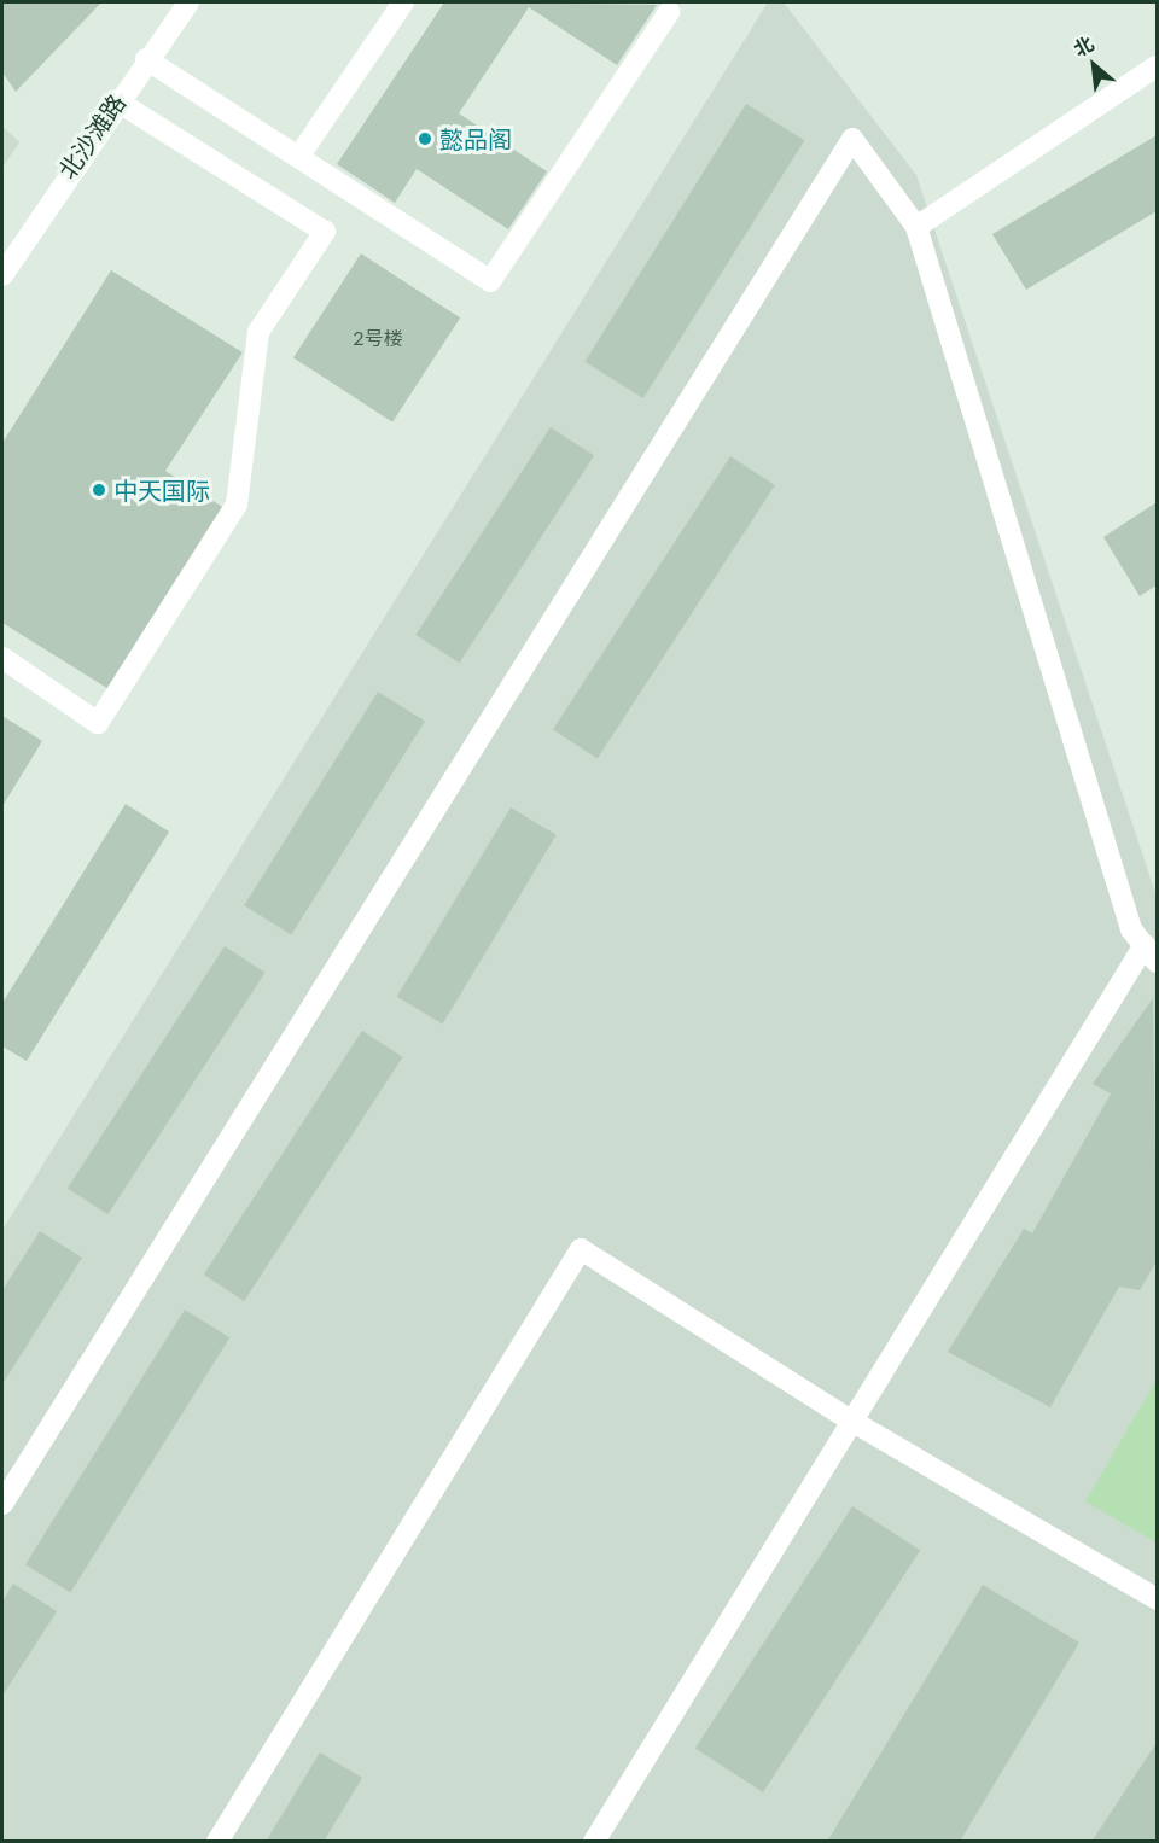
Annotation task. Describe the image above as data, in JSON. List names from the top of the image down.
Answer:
{
  "streets": {
    "street": ["北沙滩路"]
  },
  "places": ["懿品阁", "中天国际"],
  "house_numbers": ["2号楼"],
  "north": "top left"
}
